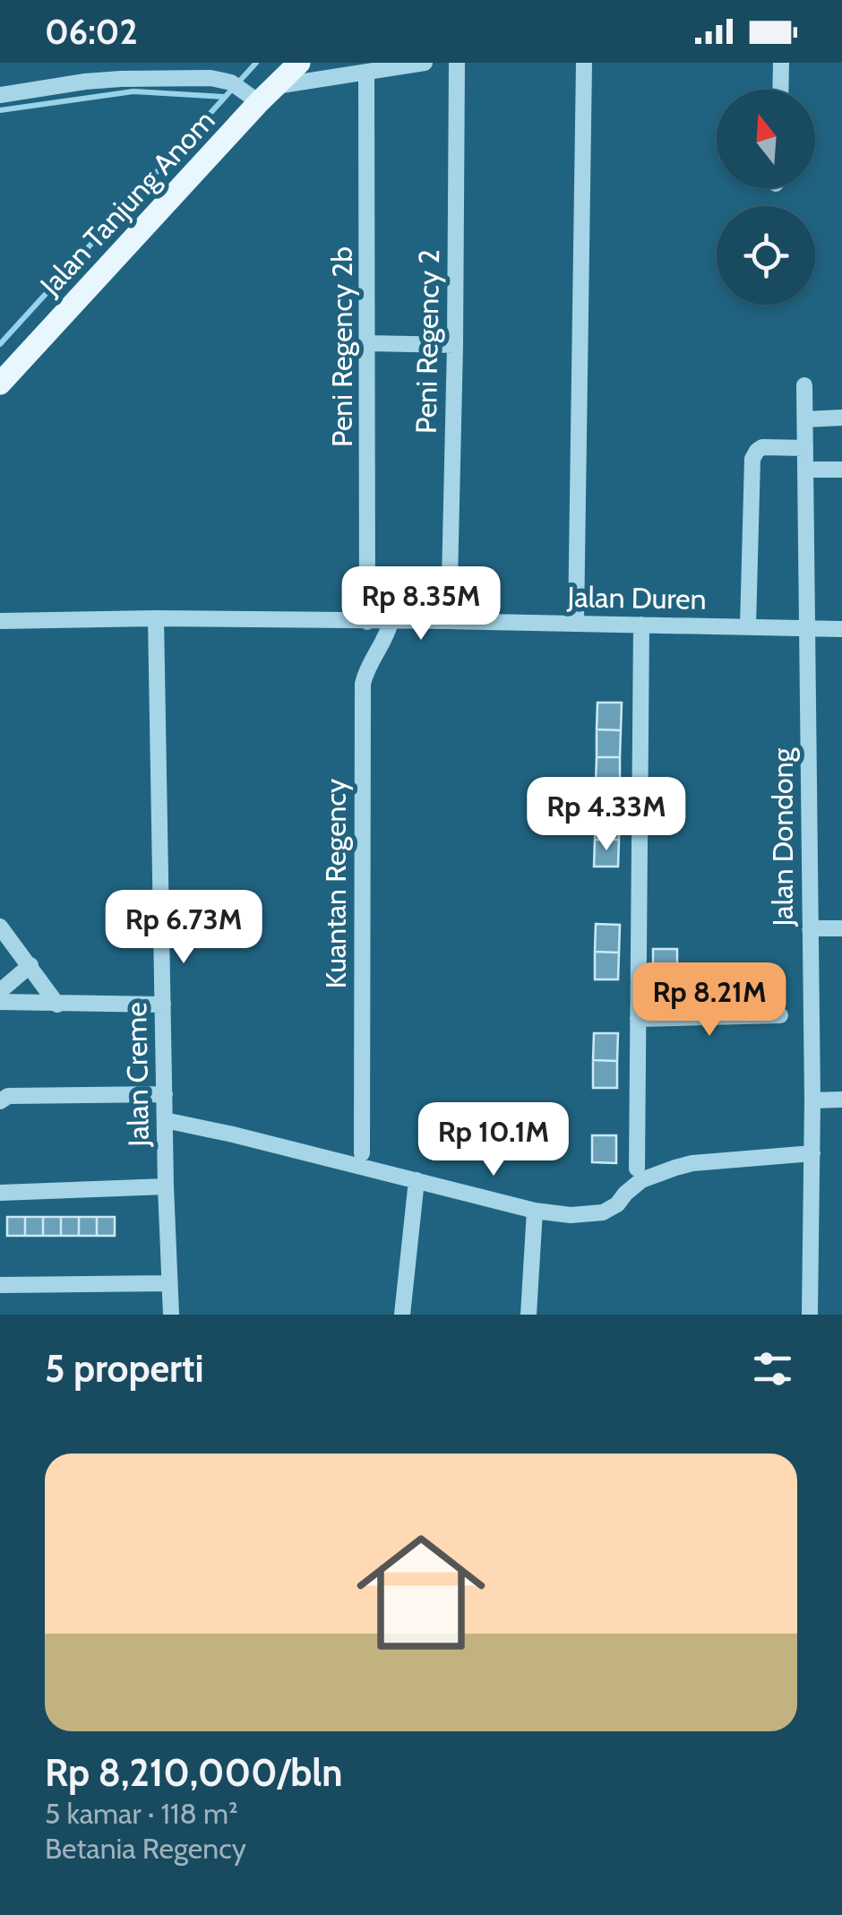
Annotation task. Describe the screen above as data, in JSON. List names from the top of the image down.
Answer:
{
  "streets": {
    "main road": ["Jalan Tanjung Anom"],
    "street": [
      "Peni Regency 2",
      "Peni Regency 2b",
      "Jalan Duren",
      "Jalan Dondong",
      "Kuantan Regency",
      "Jalan Creme"
    ]
  },
  "crossings": [
    ["Peni Regency 2", "Jalan Duren"],
    ["Peni Regency 2b", "Jalan Duren"],
    ["Jalan Duren", "Jalan Dondong"],
    ["Jalan Duren", "Kuantan Regency"],
    ["Jalan Duren", "Jalan Creme"]
  ],
  "north": "top",
  "page": {
    "status": "06:02",
    "price": [
      "Rp 8.35M",
      "Rp 4.33M",
      "Rp 6.73M",
      "Rp 8.21M",
      "Rp 10.1M"
    ],
    "heading": "5 properti",
    "list": [
      {
        "name": "Rp 8,210,000/bln",
        "note": "5 kamar · 118 m² · Betania Regency"
      }
    ]
  }
}
